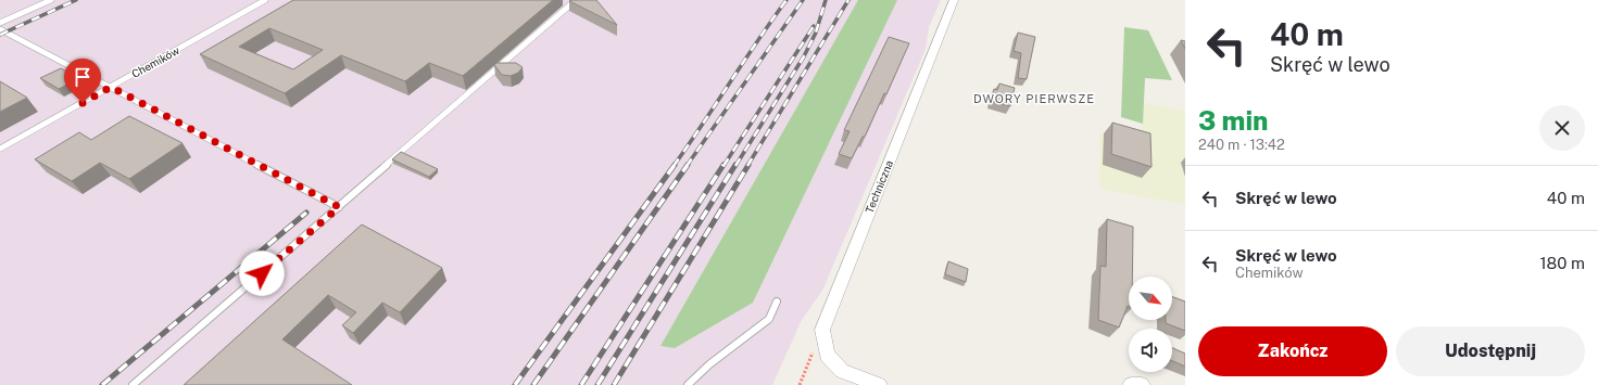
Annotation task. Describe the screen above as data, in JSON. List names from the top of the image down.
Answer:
{
  "streets": {
    "street": ["Techniczna"],
    "lane": ["Chemików"]
  },
  "districts": ["DWORY PIERWSZE"],
  "north": "bottom right",
  "page": {
    "turn": ["40 m", "Skręć w lewo"],
    "heading": ["3 min", "240 m · 13:42"],
    "list": [
      {
        "name": "Skręć w lewo",
        "value": "40 m"
      },
      {
        "name": "Skręć w lewo",
        "note": "Chemików",
        "value": "180 m"
      }
    ],
    "buttons": ["Zakończ", "Udostępnij"]
  }
}
